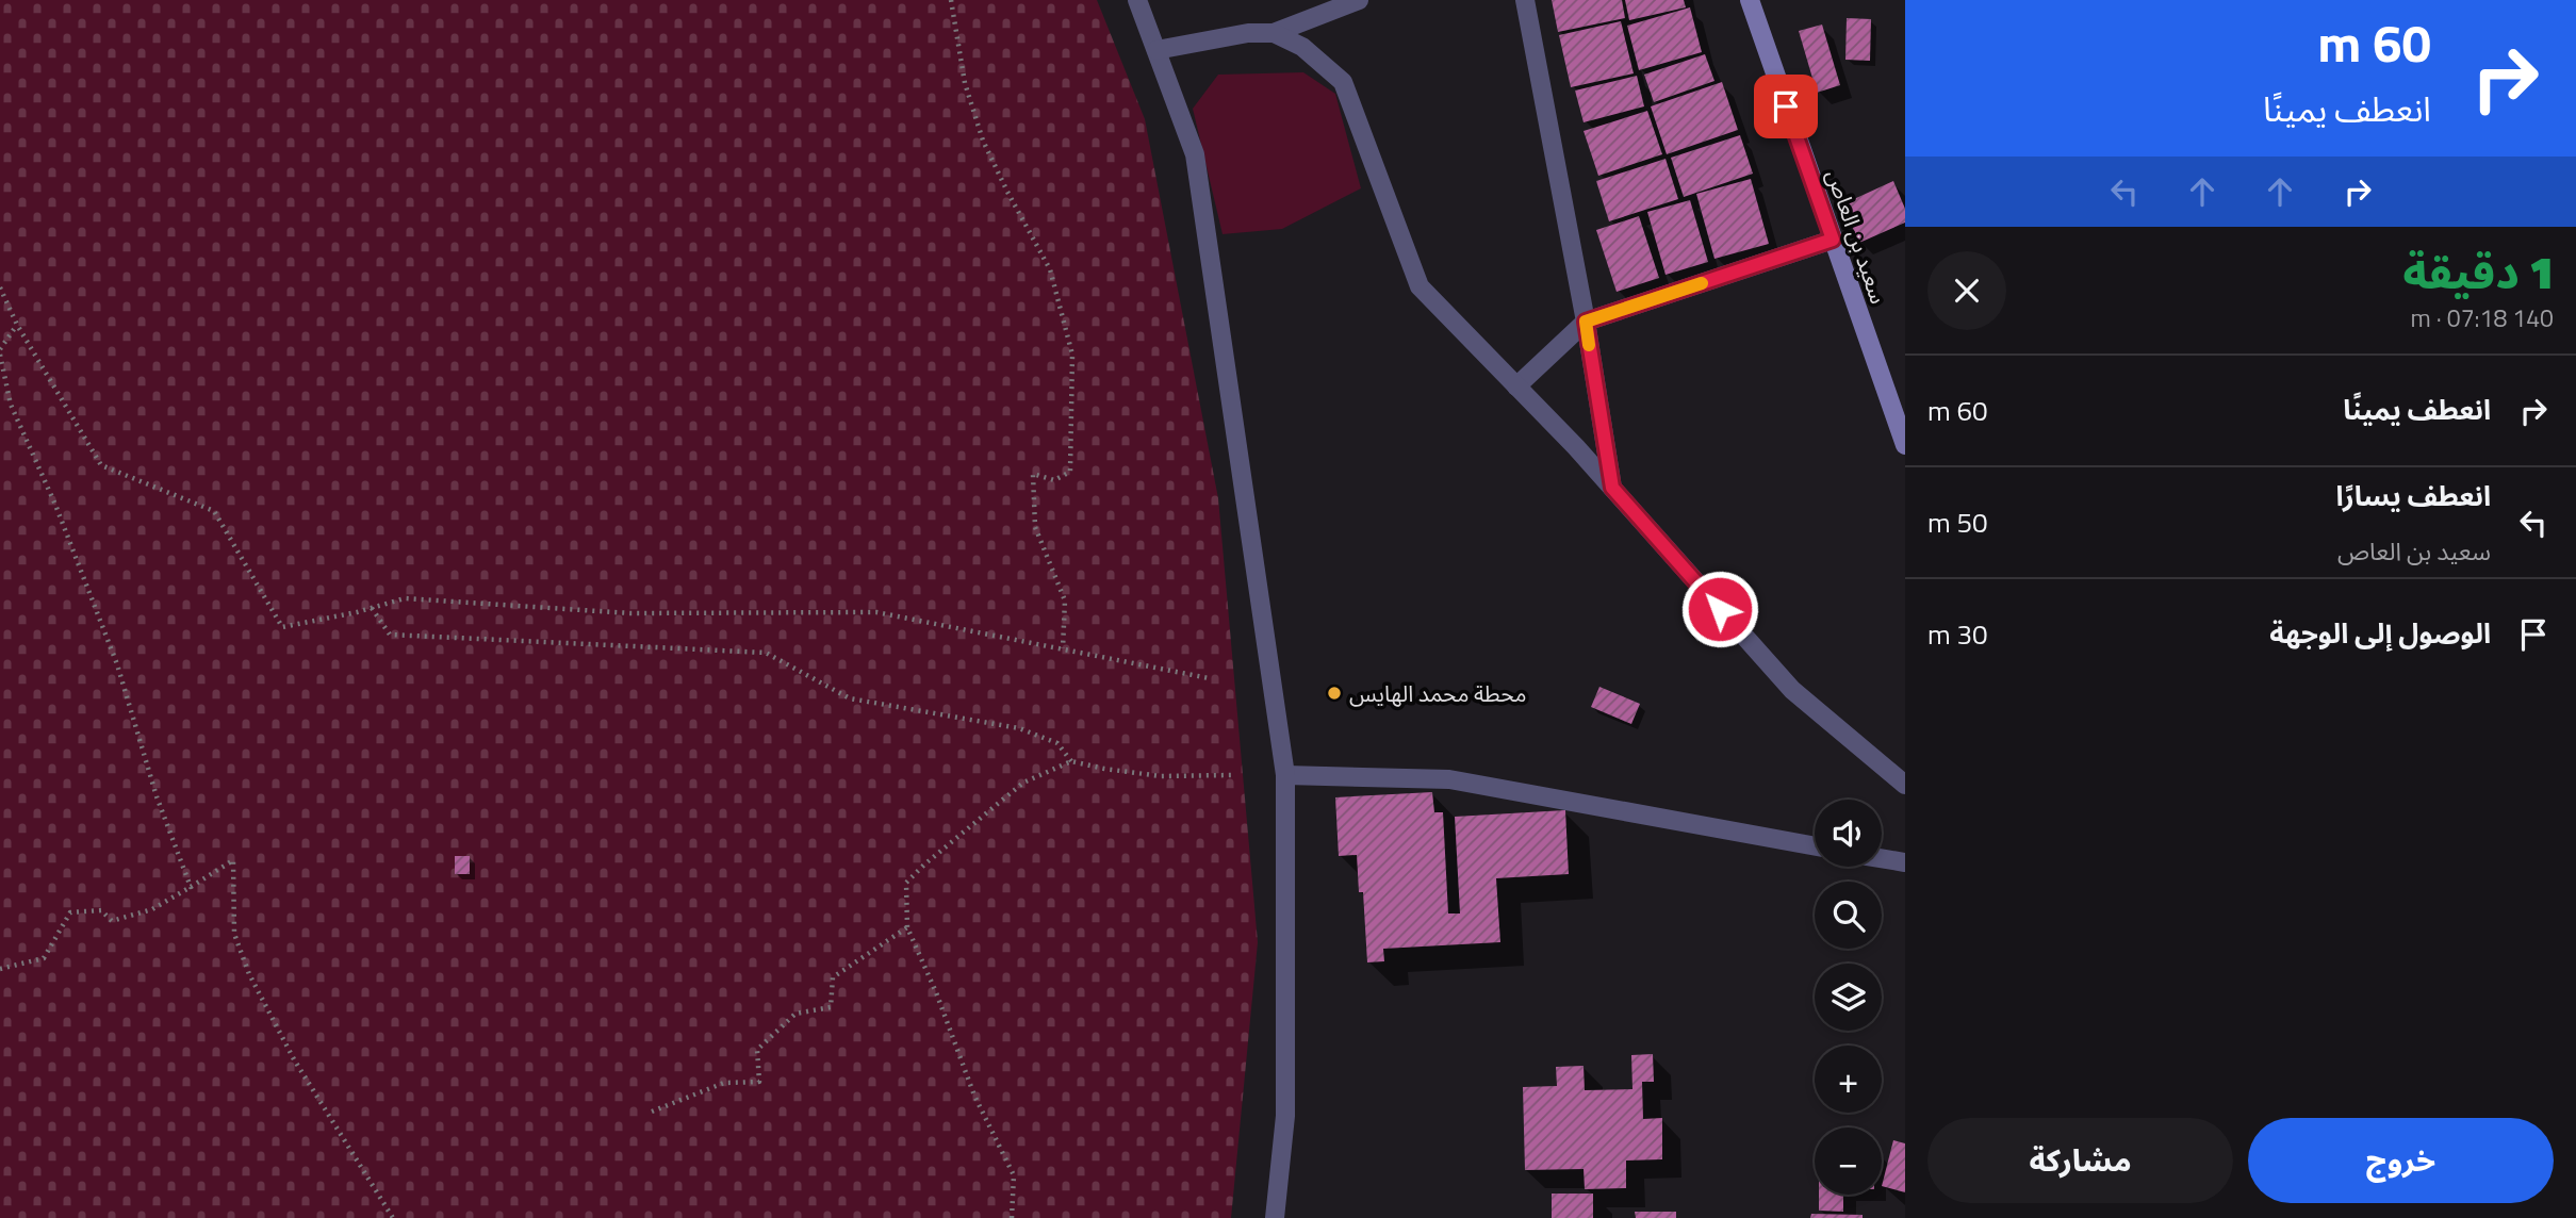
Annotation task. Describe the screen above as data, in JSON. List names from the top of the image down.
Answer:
{
  "streets": {
    "main road": ["سعيد بن العاص"]
  },
  "places": ["محطة محمد الهايس"],
  "page": {
    "turn": ["60 m", "انعطف يمينًا"],
    "heading": ["1 دقيقة", "140 m · 07:18"],
    "list": [
      {
        "name": "انعطف يمينًا",
        "value": "60 m"
      },
      {
        "name": "انعطف يسارًا",
        "note": "سعيد بن العاص",
        "value": "50 m"
      },
      {
        "name": "الوصول إلى الوجهة",
        "value": "30 m"
      }
    ],
    "map_buttons": ["+", "−"],
    "buttons": ["خروج", "مشاركة"]
  }
}
